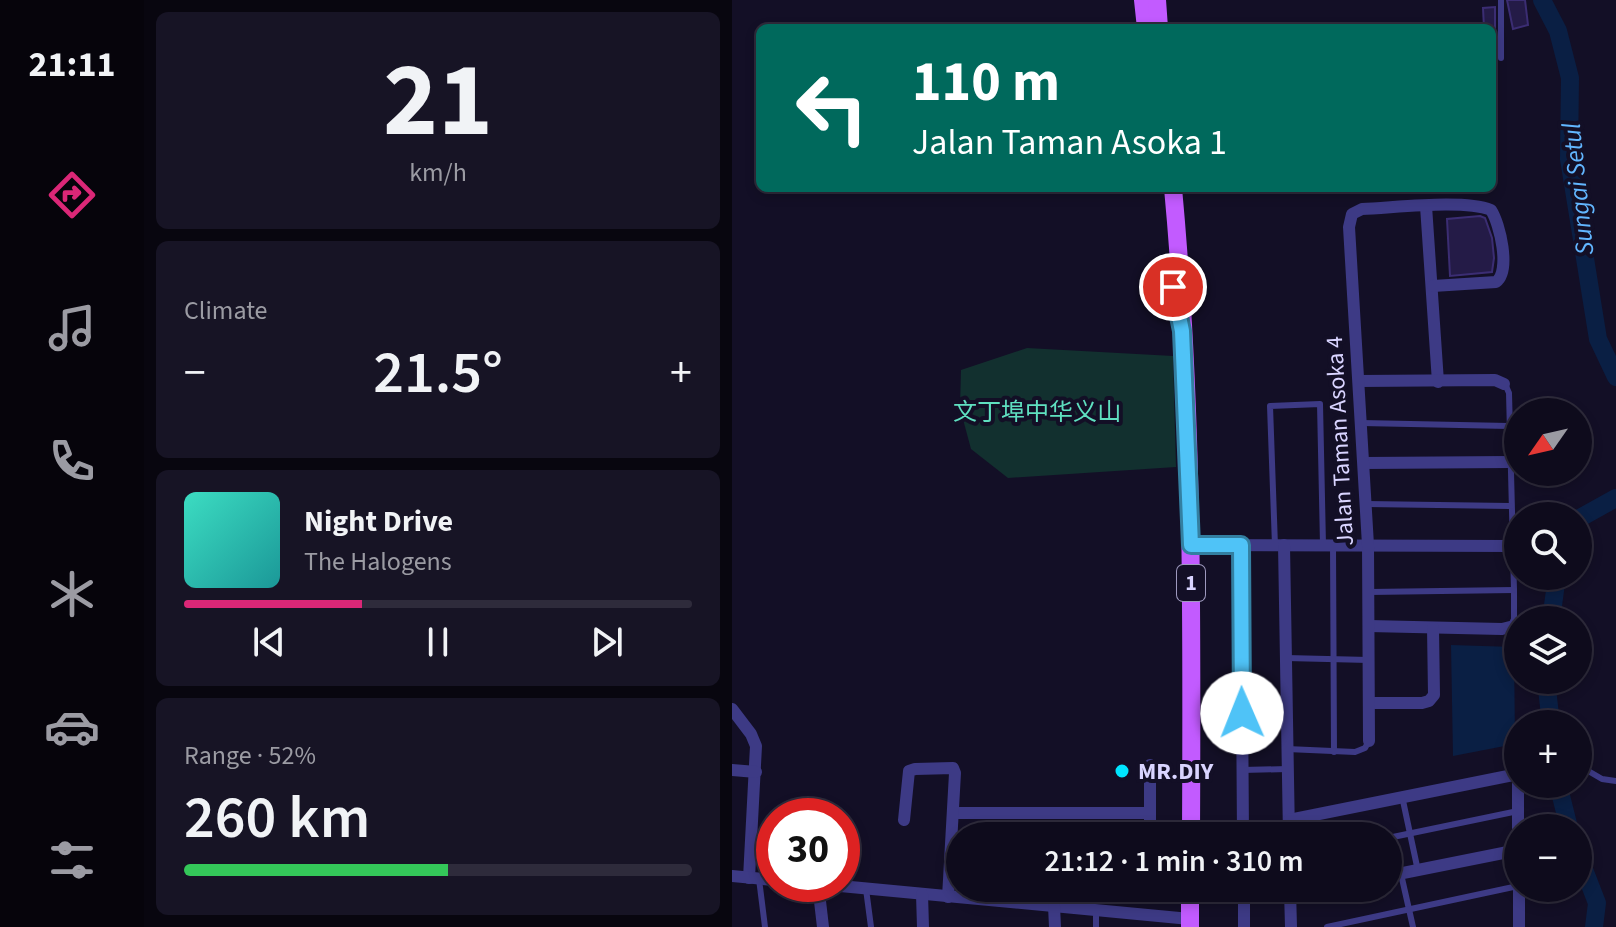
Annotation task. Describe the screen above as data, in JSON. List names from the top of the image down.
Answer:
{
  "streets": {
    "main road": ["1"],
    "street": ["Jalan Taman Asoka 4"]
  },
  "water": ["Sungai Setul"],
  "parks": ["文丁埠中华义山"],
  "places": ["MR.DIY"],
  "north": "bottom left",
  "page": {
    "tabs": "21:11",
    "tile": [
      ["21", "km/h"],
      "Climate",
      ["Range · 52%", "260 km"]
    ],
    "turn": ["110 m", "Jalan Taman Asoka 1"],
    "heat": ["−", "21.5°", "+"],
    "map_buttons": ["+", "−"],
    "song": ["Night Drive", "The Halogens"],
    "limit": "30",
    "trip": "21:12 · 1 min · 310 m"
  }
}
